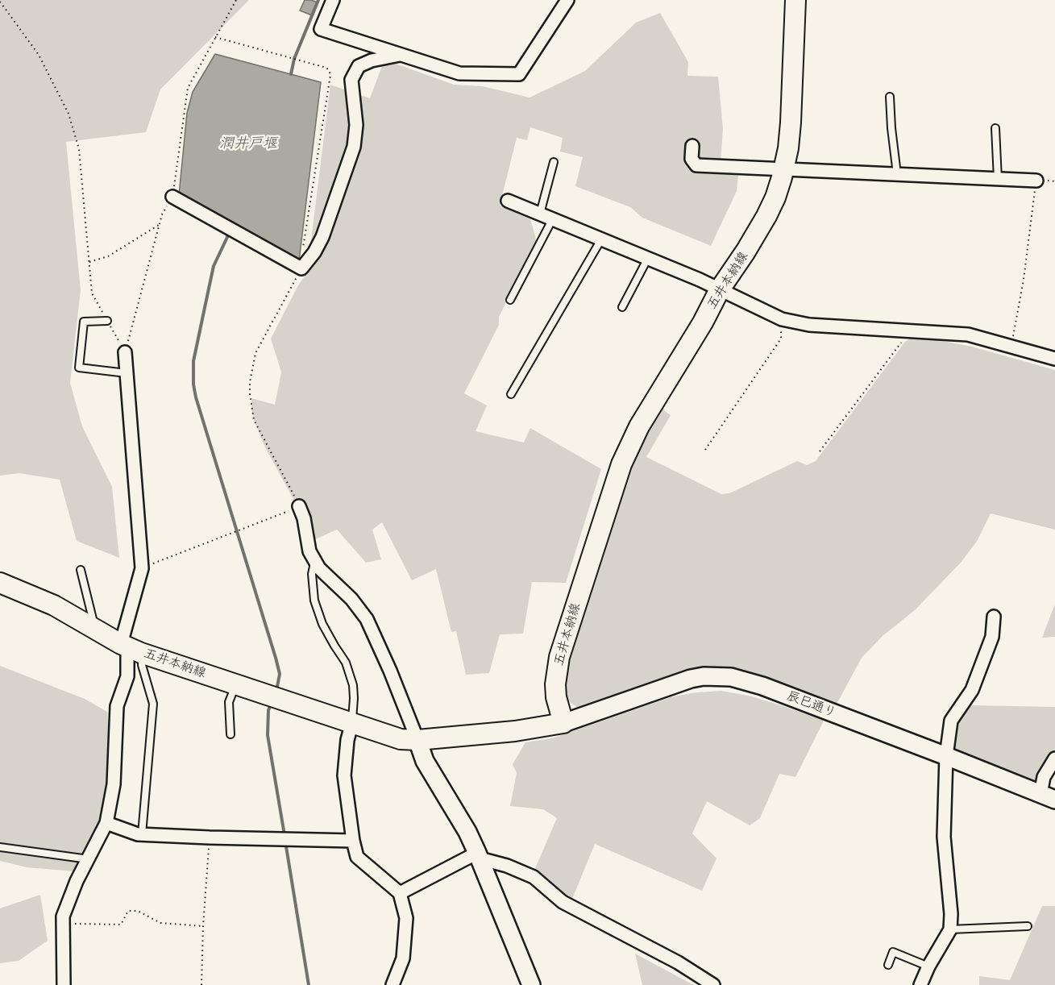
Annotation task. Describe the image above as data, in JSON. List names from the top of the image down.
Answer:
{
  "streets": {
    "main road": ["五井本納線"],
    "street": ["辰巳通り"]
  },
  "crossings": [
    ["五井本納線", "辰巳通り"]
  ],
  "water": ["潤井戸堰"]
}
